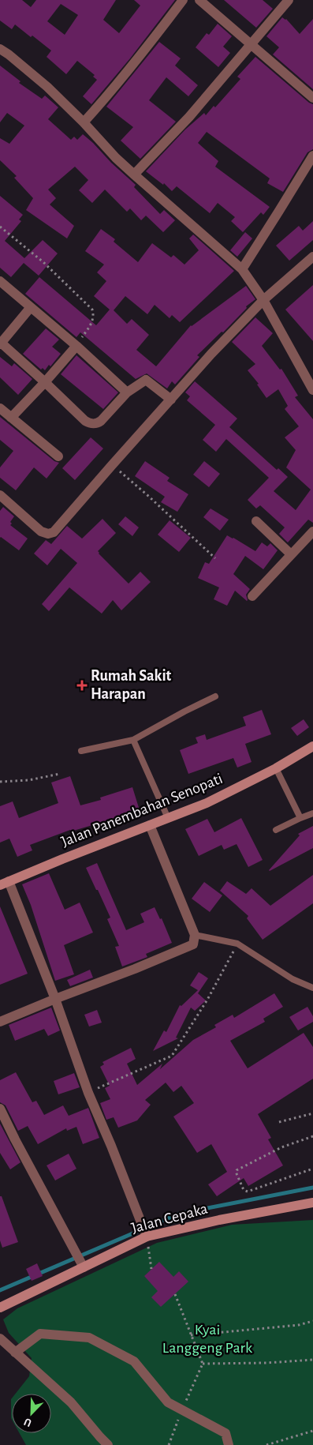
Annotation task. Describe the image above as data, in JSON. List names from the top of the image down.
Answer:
{
  "streets": {
    "main road": ["Jalan Panembahan Senopati", "Jalan Cepaka"]
  },
  "parks": ["Kyai Langgeng Park"],
  "places": {
    "health": ["Rumah Sakit Harapan"]
  },
  "north": "bottom left"
}
